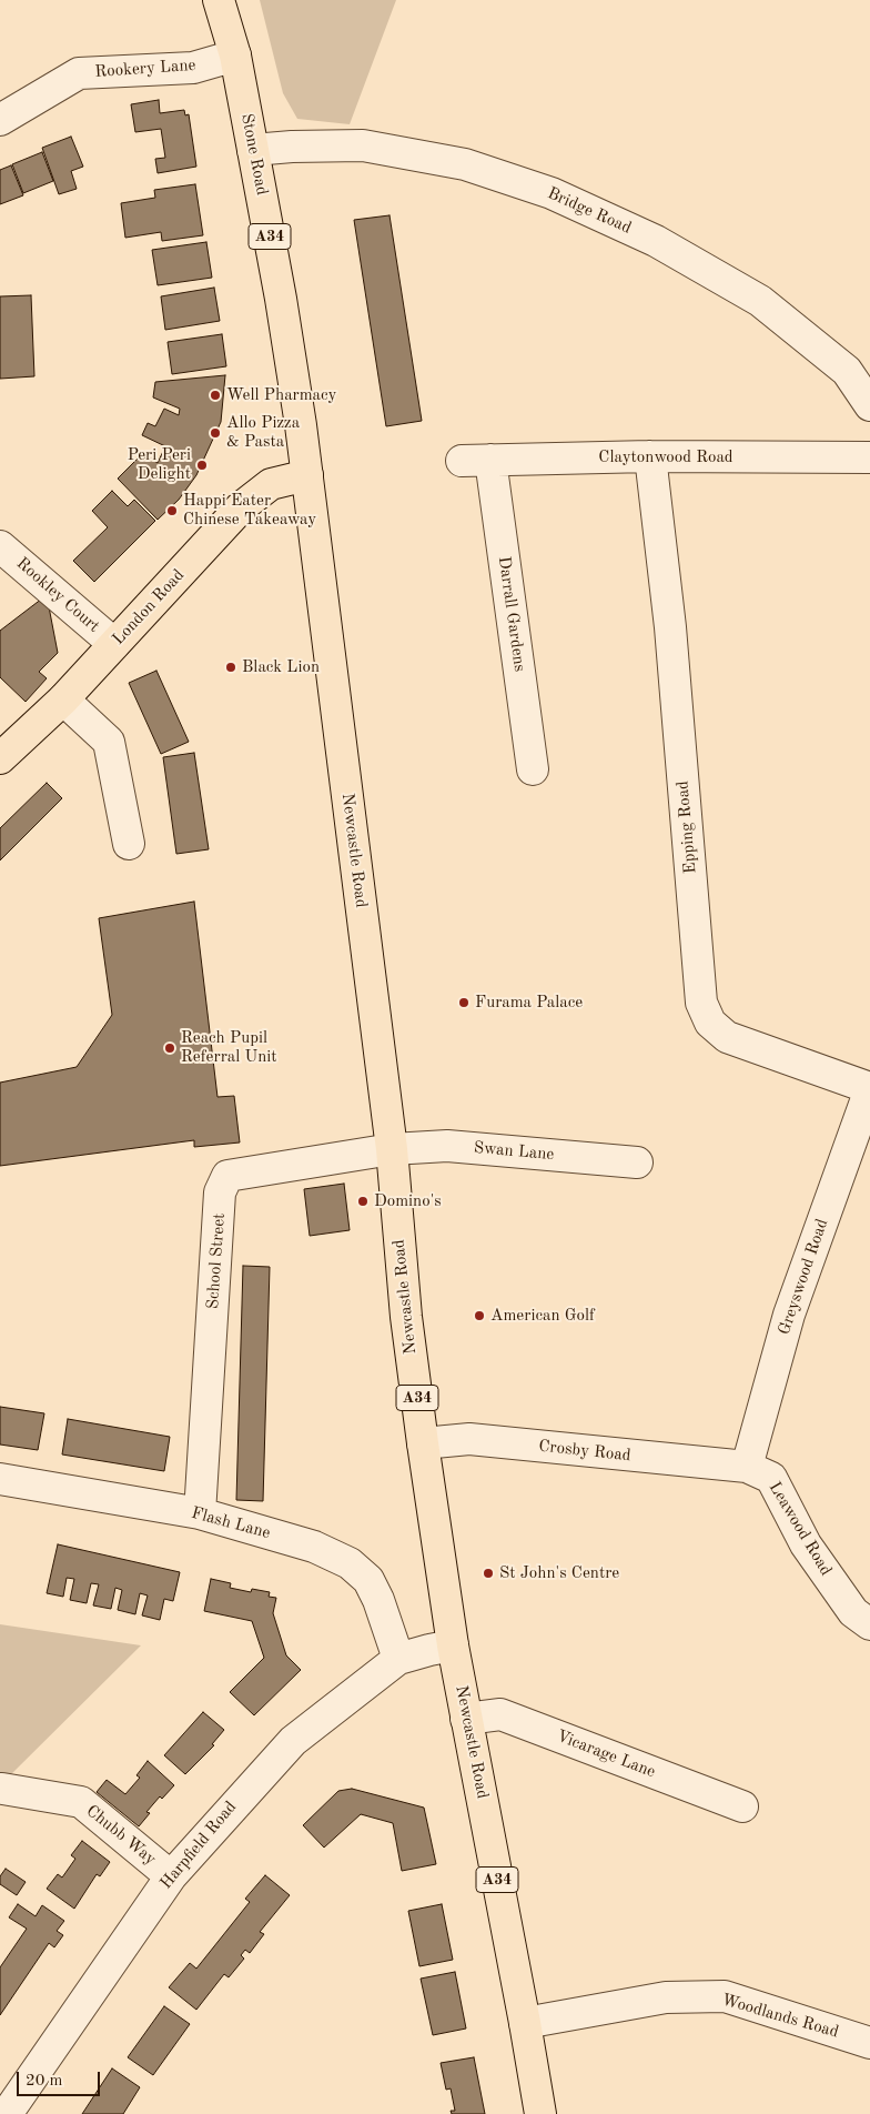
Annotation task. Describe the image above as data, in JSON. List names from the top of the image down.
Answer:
{
  "streets": {
    "main road": [
      "Stone Road",
      "A34",
      "London Road",
      "Newcastle Road"
    ],
    "street": [
      "Rookery Lane",
      "Bridge Road",
      "Claytonwood Road",
      "Rookley Court",
      "Darrall Gardens",
      "Epping Road",
      "Swan Lane",
      "School Street",
      "Greyswood Road",
      "Crosby Road",
      "Flash Lane",
      "Leawood Road",
      "Vicarage Lane",
      "Chubb Way",
      "Harpfield Road",
      "Woodlands Road"
    ]
  },
  "crossings": [
    ["Rookery Lane", "Stone Road"],
    ["Stone Road", "Bridge Road"],
    ["Stone Road", "London Road"],
    ["Stone Road", "Newcastle Road"],
    ["Claytonwood Road", "Darrall Gardens"],
    ["Claytonwood Road", "Epping Road"],
    ["Rookley Court", "London Road"],
    ["London Road", "Newcastle Road"],
    ["Epping Road", "Greyswood Road"],
    ["Newcastle Road", "Swan Lane"],
    ["Newcastle Road", "School Street"],
    ["Newcastle Road", "Crosby Road"],
    ["Newcastle Road", "Vicarage Lane"],
    ["Newcastle Road", "Harpfield Road"],
    ["Newcastle Road", "Woodlands Road"],
    ["Swan Lane", "School Street"],
    ["School Street", "Flash Lane"],
    ["Greyswood Road", "Crosby Road"],
    ["Greyswood Road", "Leawood Road"],
    ["Crosby Road", "Leawood Road"],
    ["Flash Lane", "Harpfield Road"],
    ["Chubb Way", "Harpfield Road"]
  ],
  "places": [
    "Well Pharmacy",
    "Allo Pizza & Pasta",
    "Peri Peri Delight",
    "Happi Eater Chinese Takeaway",
    "Black Lion",
    "Furama Palace",
    "Reach Pupil Referral Unit",
    "Domino's",
    "American Golf",
    "St John's Centre"
  ],
  "scale_bar": "20 m"
}
